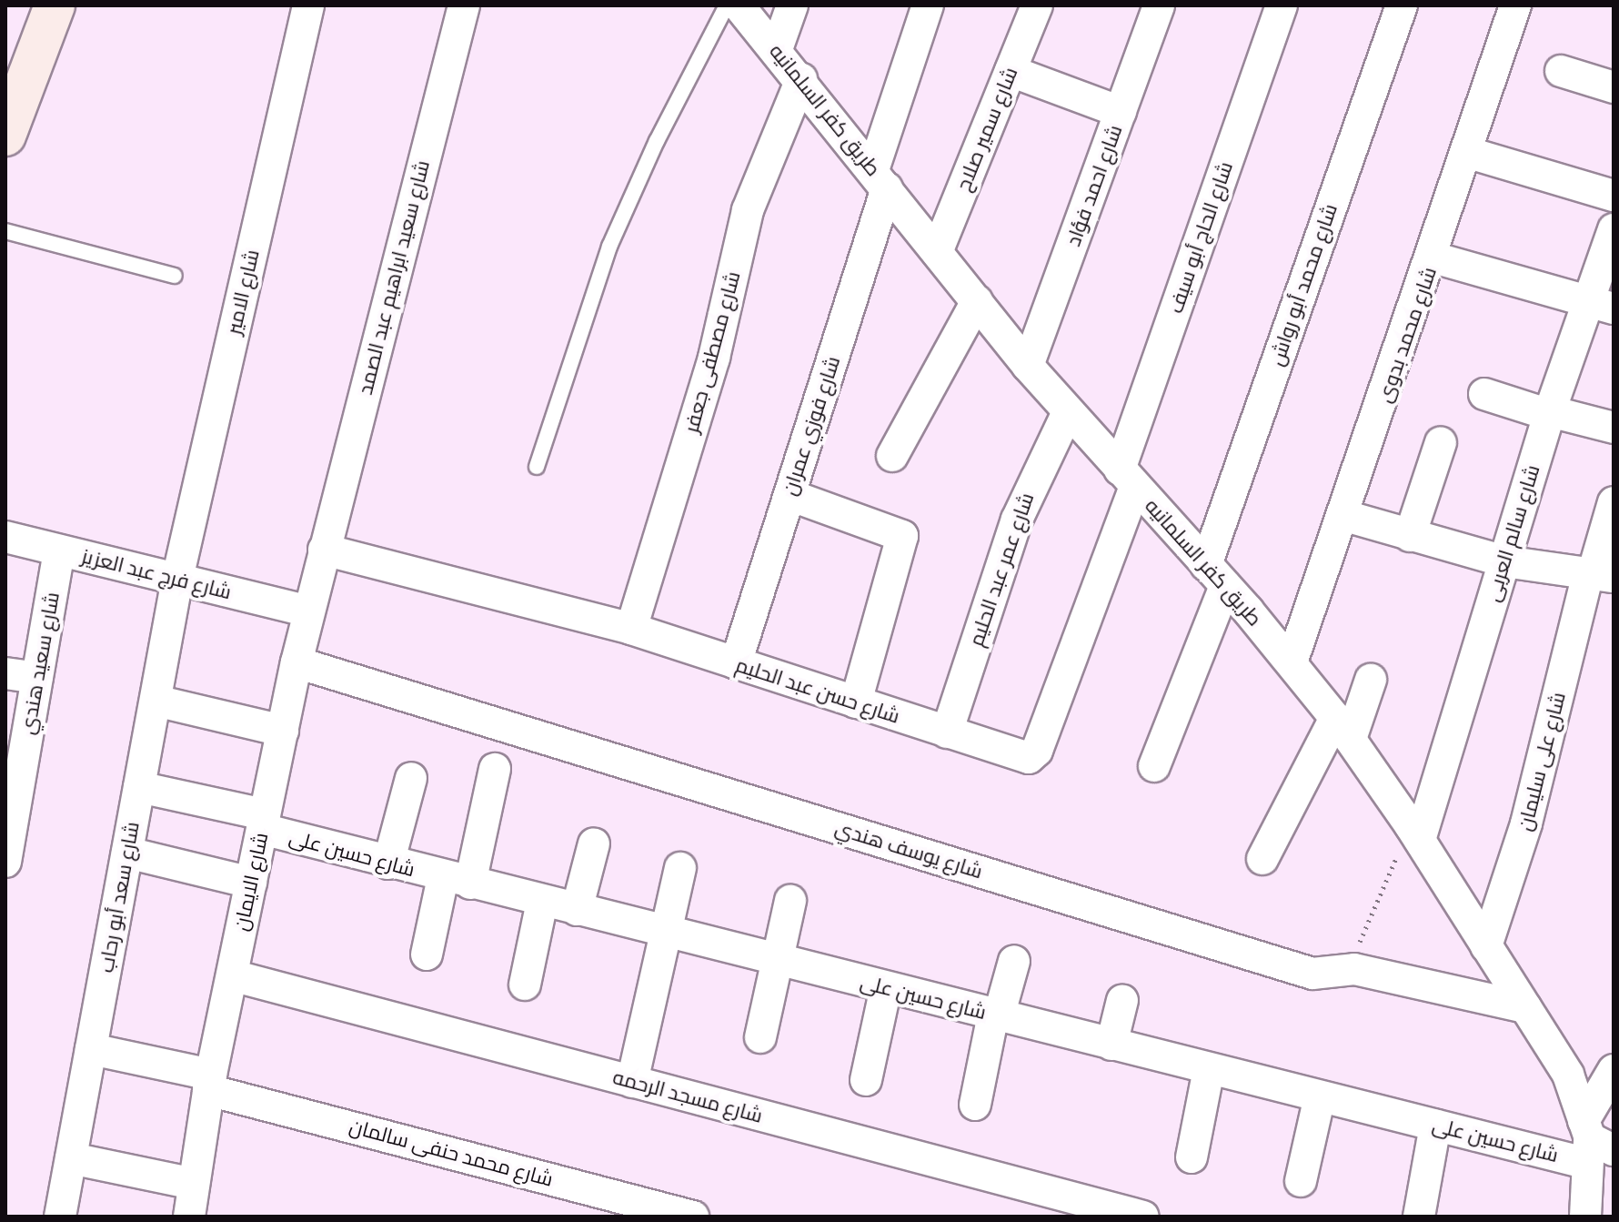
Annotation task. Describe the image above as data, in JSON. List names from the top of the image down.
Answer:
{
  "streets": {
    "street": [
      "طريق كفر السلمانيه",
      "شارع سمير صلاح",
      "شارع احمد فؤاد",
      "شارع الحاج أبو سيف",
      "شارع سعيد ابراهيم عبد الصمد",
      "شارع محمد أبو رواش",
      "شارع الامير",
      "شارع محمد بدوى",
      "شارع مصطفى جعفر",
      "شارع فوزي عمران",
      "شارع سالم العربى",
      "شارع عمر عبد الحليم",
      "شارع فرج عبد العزيز",
      "شارع سعيد هندي",
      "شارع حسن عبد الحليم",
      "شارع على سليمان",
      "شارع يوسف هندي",
      "شارع حسين على",
      "شارع الايمان",
      "شارع سعد أبو رحاب",
      "شارع مسجد الرحمه",
      "شارع محمد حنفى سالمان"
    ]
  },
  "crossings": [
    ["طريق كفر السلمانيه", "شارع سمير صلاح"],
    ["طريق كفر السلمانيه", "شارع احمد فؤاد"],
    ["طريق كفر السلمانيه", "شارع الحاج أبو سيف"],
    ["طريق كفر السلمانيه", "شارع محمد أبو رواش"],
    ["طريق كفر السلمانيه", "شارع محمد بدوى"],
    ["طريق كفر السلمانيه", "شارع مصطفى جعفر"],
    ["طريق كفر السلمانيه", "شارع فوزي عمران"],
    ["طريق كفر السلمانيه", "شارع سالم العربى"],
    ["طريق كفر السلمانيه", "شارع عمر عبد الحليم"],
    ["طريق كفر السلمانيه", "شارع حسن عبد الحليم"],
    ["طريق كفر السلمانيه", "شارع على سليمان"],
    ["طريق كفر السلمانيه", "شارع يوسف هندي"],
    ["طريق كفر السلمانيه", "شارع حسين على"],
    ["شارع الحاج أبو سيف", "شارع حسن عبد الحليم"],
    ["شارع سعيد ابراهيم عبد الصمد", "شارع حسن عبد الحليم"],
    ["شارع سعيد ابراهيم عبد الصمد", "شارع الايمان"],
    ["شارع الامير", "شارع فرج عبد العزيز"],
    ["شارع الامير", "شارع سعد أبو رحاب"],
    ["شارع مصطفى جعفر", "شارع حسن عبد الحليم"],
    ["شارع فوزي عمران", "شارع حسن عبد الحليم"],
    ["شارع عمر عبد الحليم", "شارع حسن عبد الحليم"],
    ["شارع فرج عبد العزيز", "شارع سعيد هندي"],
    ["شارع فرج عبد العزيز", "شارع الايمان"],
    ["شارع فرج عبد العزيز", "شارع سعد أبو رحاب"],
    ["شارع حسن عبد الحليم", "شارع الايمان"],
    ["شارع يوسف هندي", "شارع الايمان"],
    ["شارع حسين على", "شارع الايمان"],
    ["شارع حسين على", "شارع سعد أبو رحاب"],
    ["شارع الايمان", "شارع مسجد الرحمه"],
    ["شارع الايمان", "شارع محمد حنفى سالمان"],
    ["شارع سعد أبو رحاب", "شارع محمد حنفى سالمان"]
  ]
}
